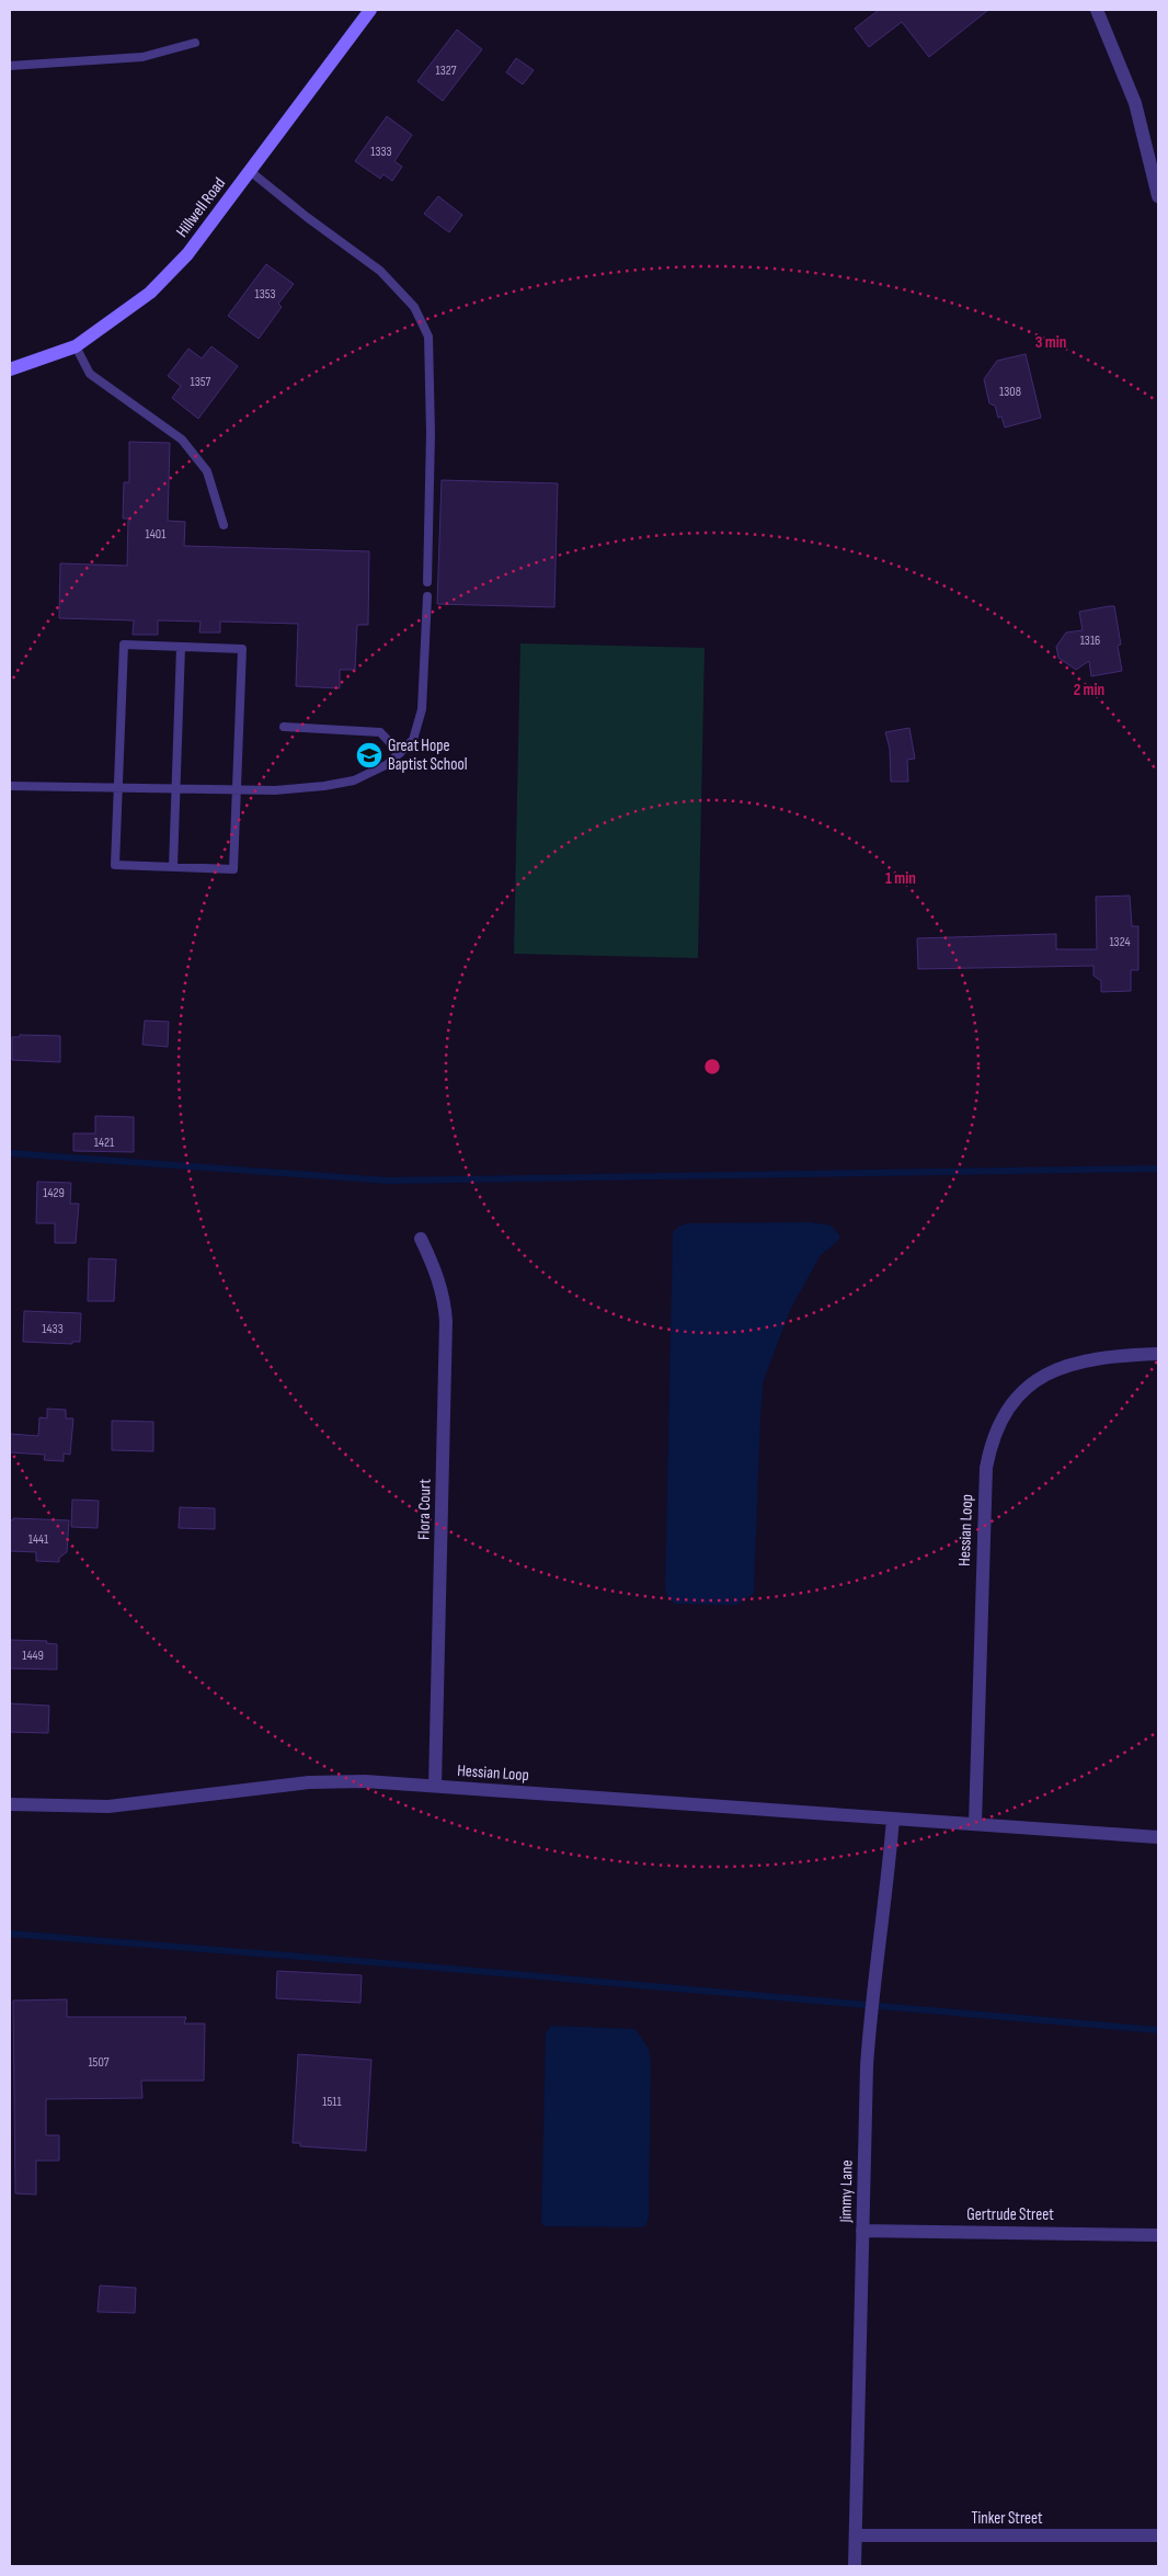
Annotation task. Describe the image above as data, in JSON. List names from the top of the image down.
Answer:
{
  "streets": {
    "street": [
      "Hillwell Road",
      "Flora Court",
      "Hessian Loop",
      "Jimmy Lane",
      "Gertrude Street",
      "Tinker Street"
    ]
  },
  "crossings": [
    ["Flora Court", "Hessian Loop"],
    ["Hessian Loop", "Jimmy Lane"],
    ["Jimmy Lane", "Gertrude Street"],
    ["Jimmy Lane", "Tinker Street"]
  ],
  "places": {
    "school or university": ["Great Hope Baptist School"]
  },
  "house_numbers": [
    "1327",
    "1333",
    "1353",
    "1357",
    "1308",
    "1401",
    "1316",
    "1324",
    "1421",
    "1429",
    "1433",
    "1441",
    "1449",
    "1507",
    "1511"
  ],
  "rings": ["3 min", "2 min", "1 min"]
}
